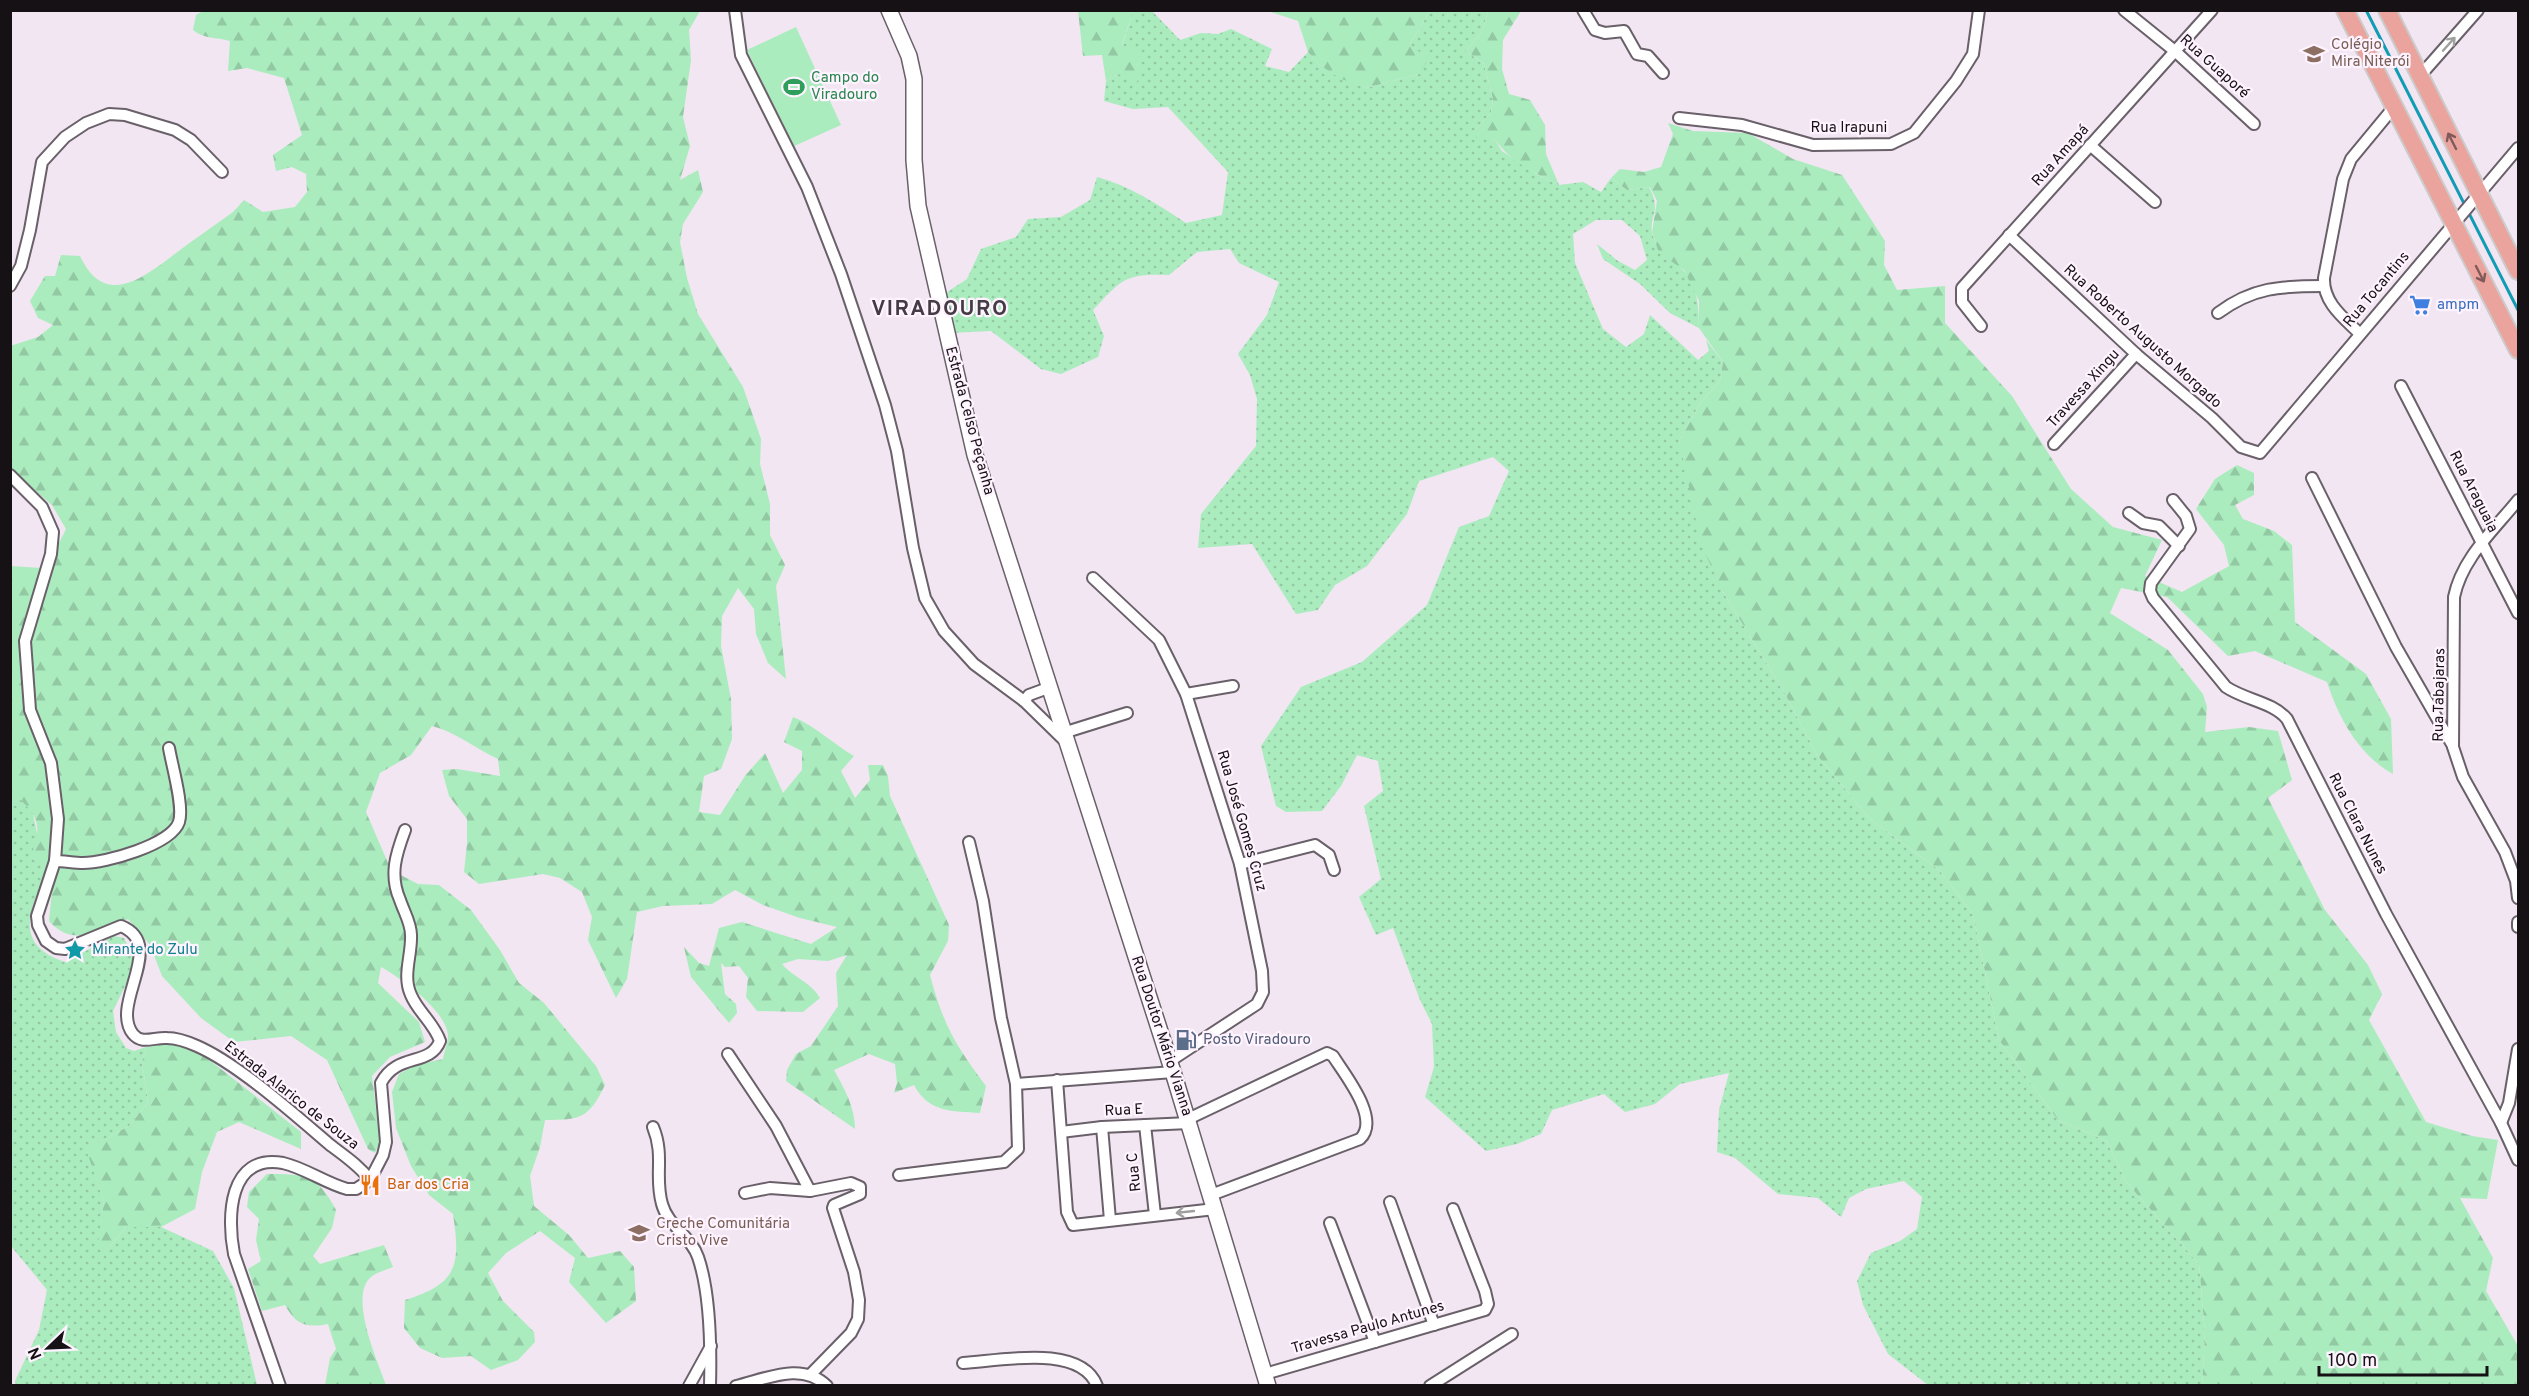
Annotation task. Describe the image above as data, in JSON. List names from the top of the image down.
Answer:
{
  "streets": {
    "main road": ["Estrada Celso Peçanha", "Rua Doutor Mário Vianna"],
    "street": [
      "Rua Guaporé",
      "Rua Irapuni",
      "Rua Amapá",
      "Rua Tocantins",
      "Rua Roberto Augusto Morgado",
      "Travessa Xingu",
      "Rua Araguaia",
      "Rua Tabajaras",
      "Rua José Gomes Cruz",
      "Rua Clara Nunes",
      "Estrada Alarico de Souza",
      "Rua E",
      "Rua C",
      "Travessa Paulo Antunes"
    ]
  },
  "crossings": [
    ["Rua Guaporé", "Rua Amapá"],
    ["Rua Amapá", "Rua Roberto Augusto Morgado"],
    ["Rua Tocantins", "Rua Roberto Augusto Morgado"],
    ["Rua Roberto Augusto Morgado", "Travessa Xingu"],
    ["Estrada Celso Peçanha", "Rua Doutor Mário Vianna"],
    ["Rua Araguaia", "Rua Tabajaras"],
    ["Rua José Gomes Cruz", "Rua Doutor Mário Vianna"],
    ["Rua Doutor Mário Vianna", "Rua E"],
    ["Rua Doutor Mário Vianna", "Travessa Paulo Antunes"],
    ["Rua E", "Rua C"]
  ],
  "districts": ["VIRADOURO"],
  "places": {
    "school or university": ["Colégio Mira Niterói", "Creche Comunitária Cristo Vive"],
    "sports": ["Campo do Viradouro"],
    "supermarket": ["ampm"],
    "place": ["Mirante do Zulu"],
    "fuel station": ["Posto Viradouro"],
    "restaurant": ["Bar dos Cria"]
  },
  "scale_bar": "100 m",
  "north": "bottom left"
}
